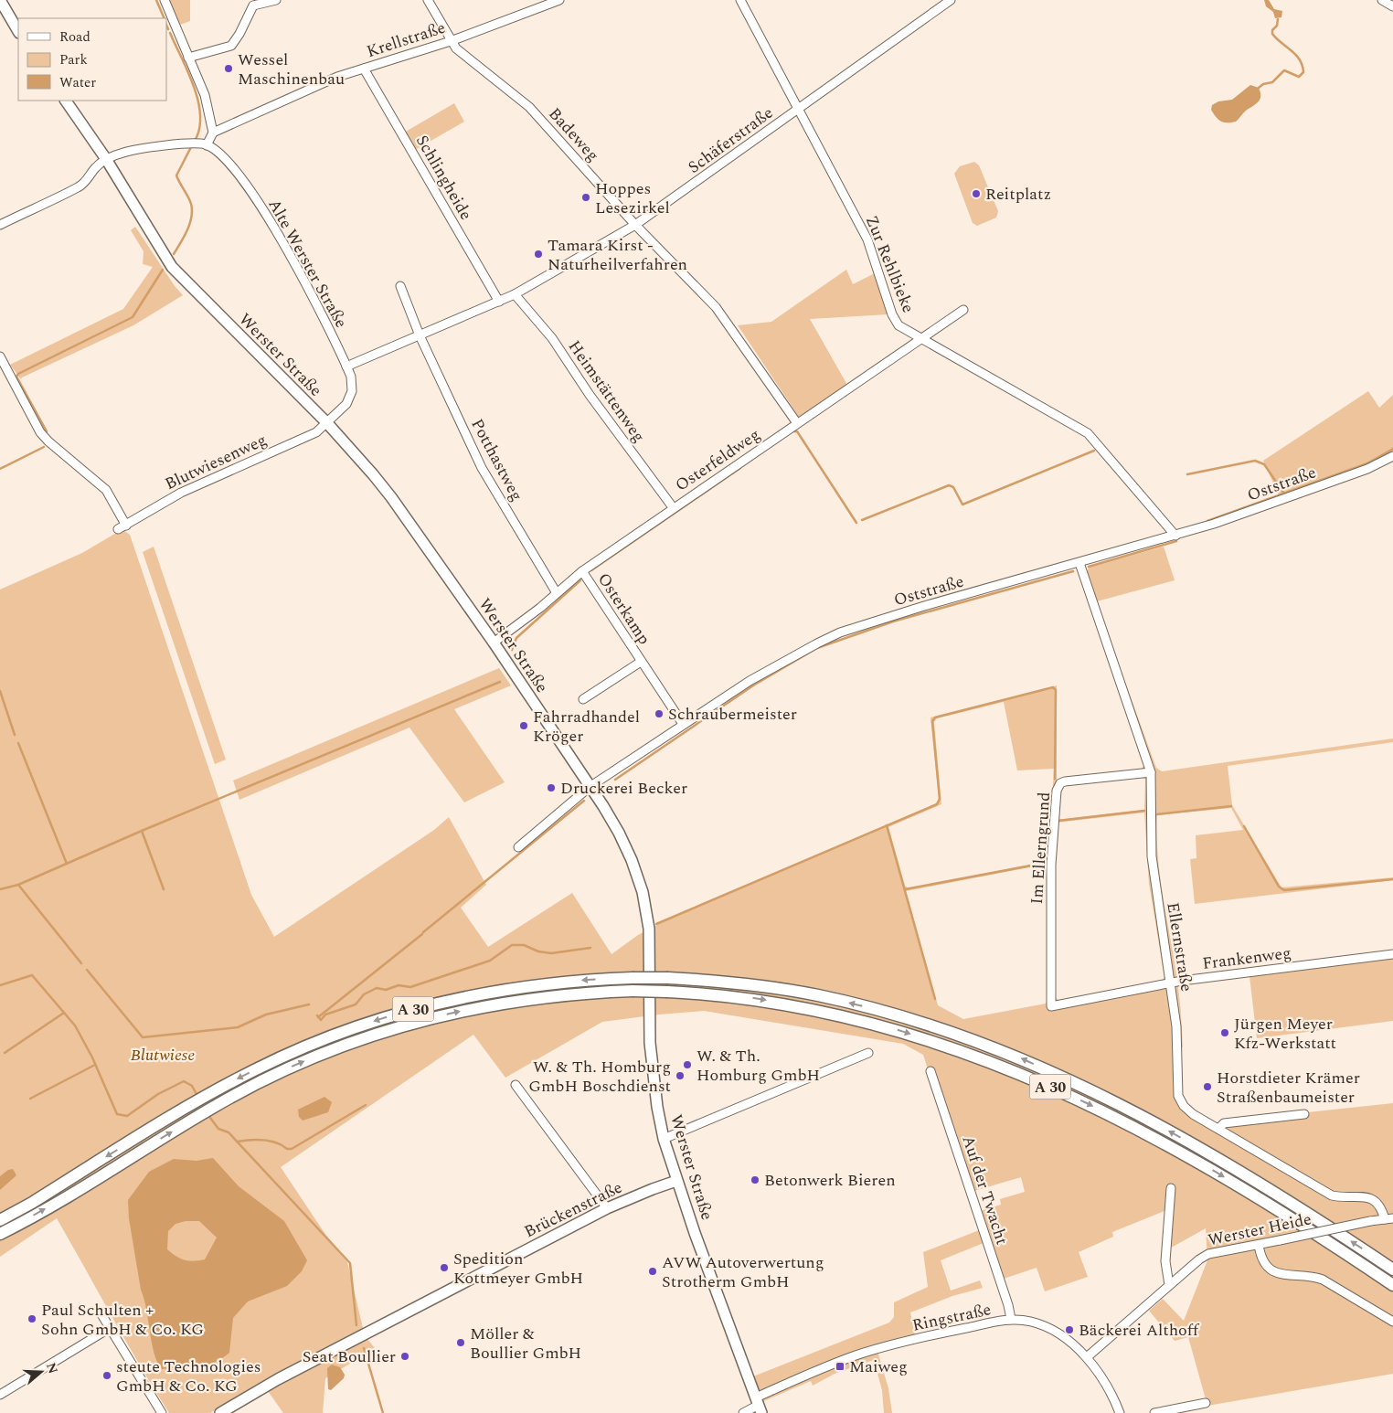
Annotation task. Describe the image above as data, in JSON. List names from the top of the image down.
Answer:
{
  "streets": {
    "highway": ["A 30"],
    "main road": ["Werster Straße", "Brückenstraße"],
    "street": [
      "Krellstraße",
      "Badeweg",
      "Schäferstraße",
      "Schlingheide",
      "Alte Werster Straße",
      "Zur Rehlbieke",
      "Heimstättenweg",
      "Potthastweg",
      "Osterfeldweg",
      "Blutwiesenweg",
      "Oststraße",
      "Osterkamp",
      "Im Ellerngrund",
      "Ellernstraße",
      "Frankenweg",
      "Auf der Twacht",
      "Werster Heide",
      "Ringstraße"
    ]
  },
  "crossings": [
    ["Krellstraße", "Badeweg"],
    ["Krellstraße", "Schlingheide"],
    ["Badeweg", "Schäferstraße"],
    ["Badeweg", "Osterfeldweg"],
    ["Schäferstraße", "Schlingheide"],
    ["Schäferstraße", "Alte Werster Straße"],
    ["Schäferstraße", "Zur Rehlbieke"],
    ["Schäferstraße", "Heimstättenweg"],
    ["Schäferstraße", "Potthastweg"],
    ["Alte Werster Straße", "Werster Straße"],
    ["Alte Werster Straße", "Blutwiesenweg"],
    ["Zur Rehlbieke", "Osterfeldweg"],
    ["Zur Rehlbieke", "Oststraße"],
    ["Werster Straße", "Osterfeldweg"],
    ["Werster Straße", "Blutwiesenweg"],
    ["Werster Straße", "Oststraße"],
    ["Werster Straße", "Brückenstraße"],
    ["Werster Straße", "Ringstraße"],
    ["Heimstättenweg", "Osterfeldweg"],
    ["Potthastweg", "Osterfeldweg"],
    ["Osterfeldweg", "Osterkamp"],
    ["Oststraße", "Osterkamp"],
    ["Oststraße", "Ellernstraße"],
    ["Im Ellerngrund", "Ellernstraße"],
    ["Im Ellerngrund", "Frankenweg"],
    ["Ellernstraße", "Frankenweg"],
    ["Ellernstraße", "Werster Heide"],
    ["Auf der Twacht", "Ringstraße"],
    ["Werster Heide", "Ringstraße"]
  ],
  "parks": ["Blutwiese"],
  "places": {
    "other": [
      "Wessel Maschinenbau",
      "Reitplatz",
      "Hoppes Lesezirkel",
      "Tamara Kirst - Naturheilverfahren",
      "Schraubermeister",
      "Fahrradhandel Kröger",
      "Druckerei Becker",
      "Jürgen Meyer Kfz-Werkstatt",
      "W. & Th. Homburg GmbH",
      "W. & Th. Homburg GmbH Boschdienst",
      "Horstdieter Krämer Straßenbaumeister",
      "Betonwerk Bieren",
      "Spedition Kottmeyer GmbH",
      "AVW Autoverwertung Strotherm GmbH",
      "Paul Schulten + Sohn GmbH & Co. KG",
      "Bäckerei Althoff",
      "Möller & Boullier GmbH",
      "Seat Boullier",
      "steute Technologies GmbH & Co. KG"
    ],
    "transit": ["Maiweg"]
  },
  "legend": ["Road", "Park", "Water"],
  "north": "right"
}
